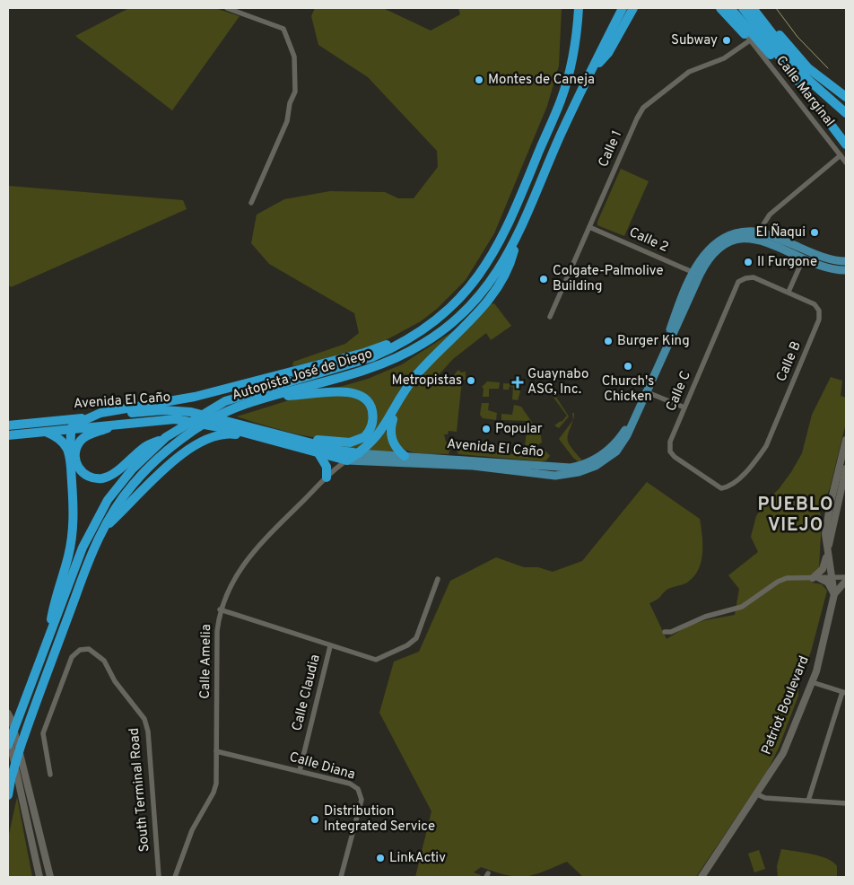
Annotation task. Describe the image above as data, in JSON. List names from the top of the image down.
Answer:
{
  "streets": {
    "highway": ["Autopista José de Diego", "Avenida El Caño"],
    "street": [
      "Calle Marginal",
      "Calle 1",
      "Calle 2",
      "Calle B",
      "Calle C",
      "Calle Amelia",
      "Calle Claudia",
      "Patriot Boulevard",
      "Calle Diana",
      "South Terminal Road"
    ]
  },
  "crossings": [
    ["Calle Marginal", "Calle 1"],
    ["Calle 1", "Calle 2"],
    ["Calle 2", "Avenida El Caño"],
    ["Calle B", "Calle C"],
    ["Avenida El Caño", "Calle Amelia"],
    ["Calle Amelia", "Calle Diana"],
    ["Calle Claudia", "Calle Diana"]
  ],
  "districts": ["PUEBLO VIEJO"],
  "places": {
    "other": [
      "Subway",
      "Montes de Caneja",
      "El Ñaqui",
      "Il Furgone",
      "Colgate-Palmolive Building",
      "Burger King",
      "Church's Chicken",
      "Metropistas",
      "Popular",
      "Distribution Integrated Service",
      "LinkActiv"
    ],
    "health": ["Guaynabo ASG, Inc."]
  }
}
